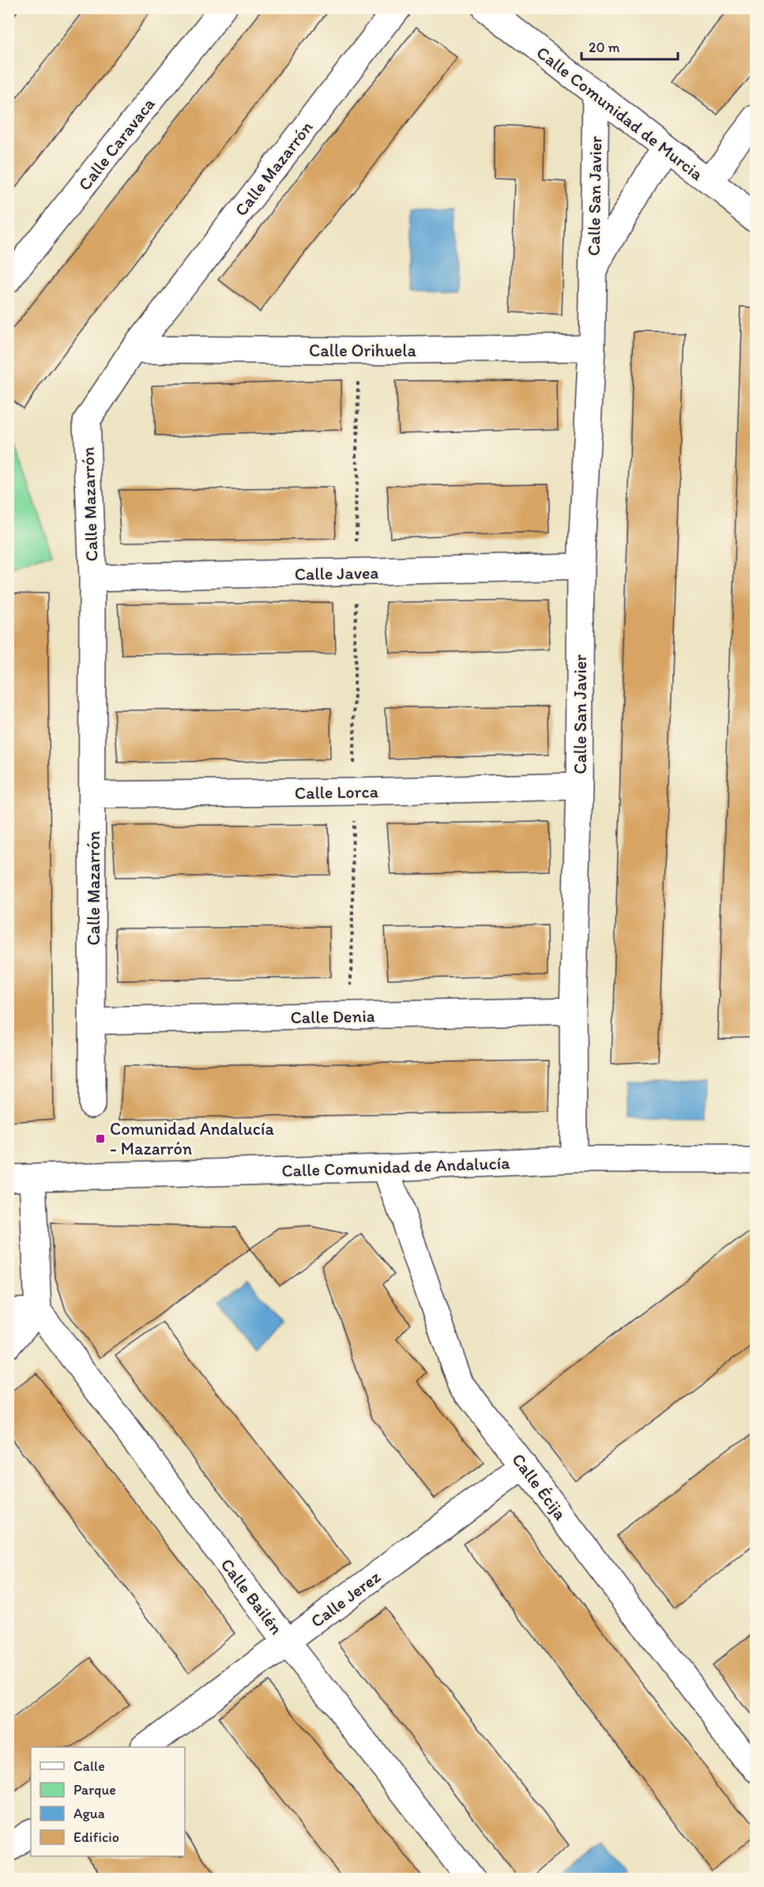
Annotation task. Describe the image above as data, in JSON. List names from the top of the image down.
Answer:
{
  "streets": {
    "street": [
      "Calle Comunidad de Murcia",
      "Calle Caravaca",
      "Calle Mazarrón",
      "Calle San Javier",
      "Calle Orihuela",
      "Calle Javea",
      "Calle Lorca",
      "Calle Denia",
      "Calle Comunidad de Andalucía",
      "Calle Écija",
      "Calle Bailén",
      "Calle Jerez"
    ]
  },
  "crossings": [
    ["Calle Comunidad de Murcia", "Calle San Javier"],
    ["Calle Mazarrón", "Calle Orihuela"],
    ["Calle Mazarrón", "Calle Javea"],
    ["Calle Mazarrón", "Calle Lorca"],
    ["Calle Mazarrón", "Calle Denia"],
    ["Calle San Javier", "Calle Orihuela"],
    ["Calle San Javier", "Calle Javea"],
    ["Calle San Javier", "Calle Lorca"],
    ["Calle San Javier", "Calle Denia"],
    ["Calle San Javier", "Calle Comunidad de Andalucía"],
    ["Calle Comunidad de Andalucía", "Calle Écija"],
    ["Calle Écija", "Calle Jerez"],
    ["Calle Bailén", "Calle Jerez"]
  ],
  "places": {
    "transit": ["Comunidad Andalucía - Mazarrón"]
  },
  "legend": [
    "Calle",
    "Parque",
    "Agua",
    "Edificio"
  ],
  "scale_bar": "20 m"
}
